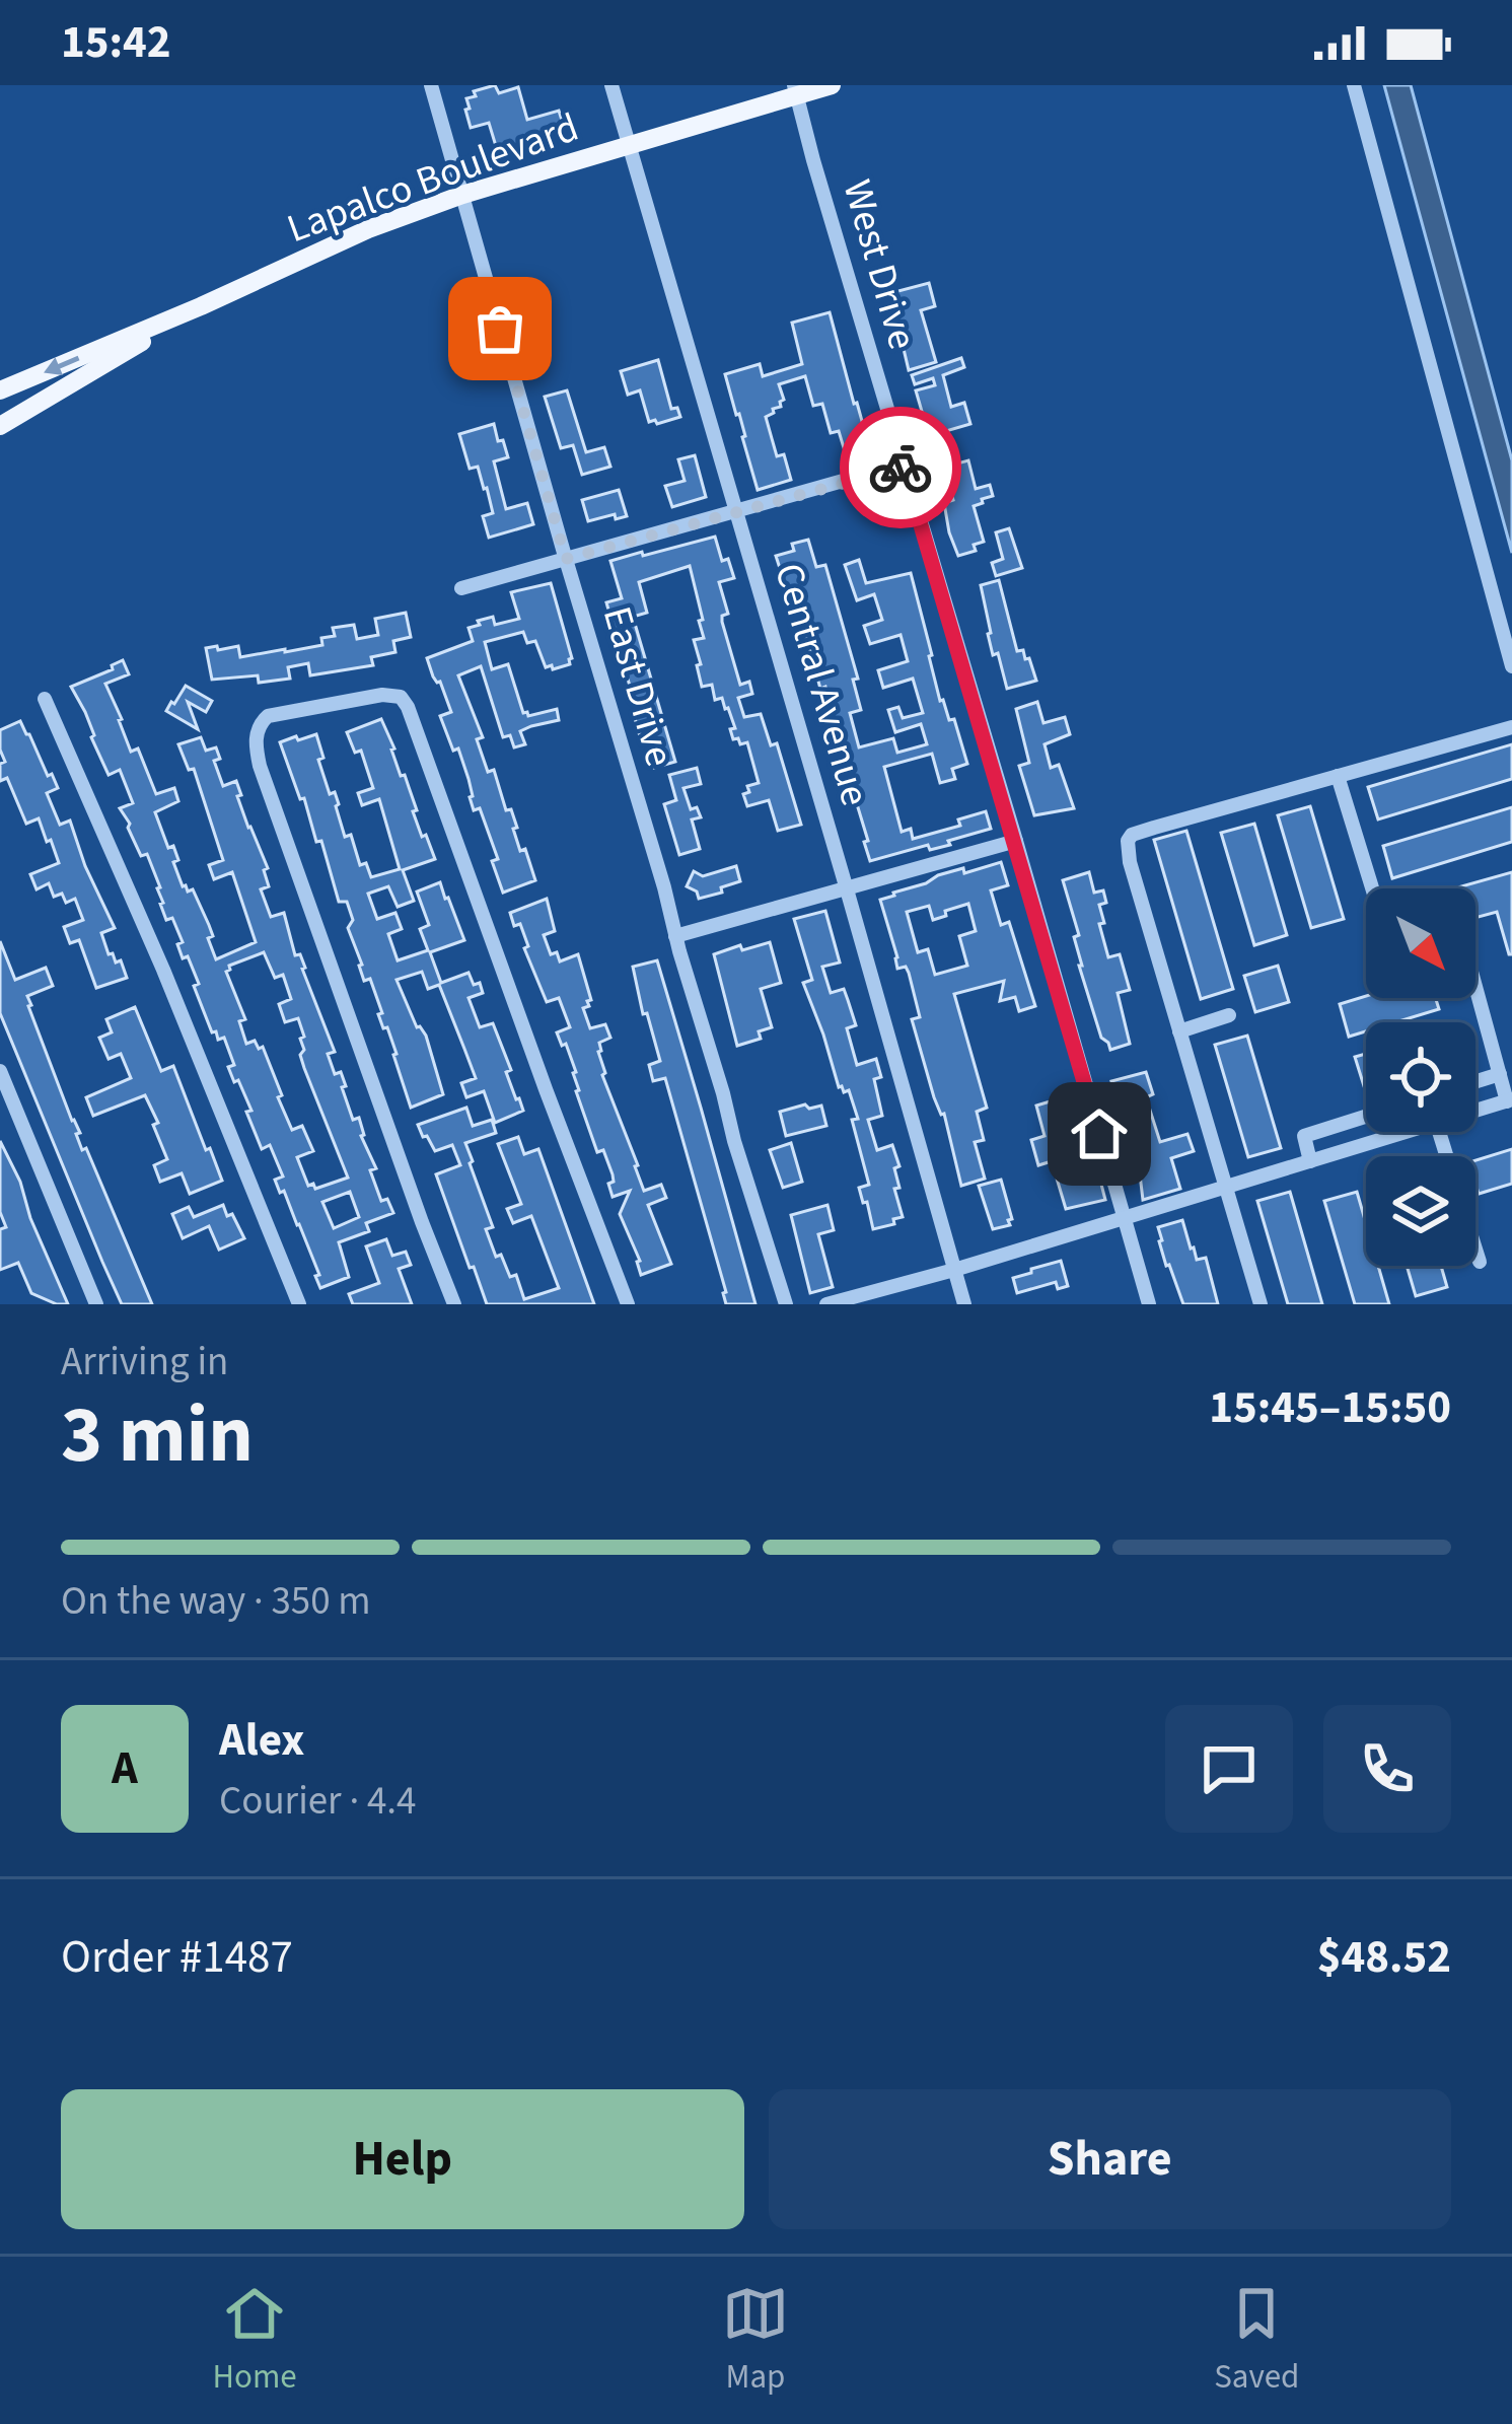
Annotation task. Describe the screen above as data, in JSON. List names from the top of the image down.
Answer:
{
  "streets": {
    "main road": ["Lapalco Boulevard"],
    "street": ["West Drive", "Central Avenue", "East Drive"]
  },
  "crossings": [
    ["Lapalco Boulevard", "West Drive"],
    ["Lapalco Boulevard", "Central Avenue"],
    ["Lapalco Boulevard", "East Drive"]
  ],
  "north": "bottom right",
  "page": {
    "status": "15:42",
    "heading": ["3 min", "Arriving in", "15:45–15:50"],
    "panel": [
      "Alex",
      "Courier · 4.4",
      "Order #1487",
      "$48.52"
    ],
    "bar": "On the way · 350 m",
    "round": "A",
    "buttons": ["Help", "Share"],
    "tabs": ["Home", "Map", "Saved"]
  }
}
